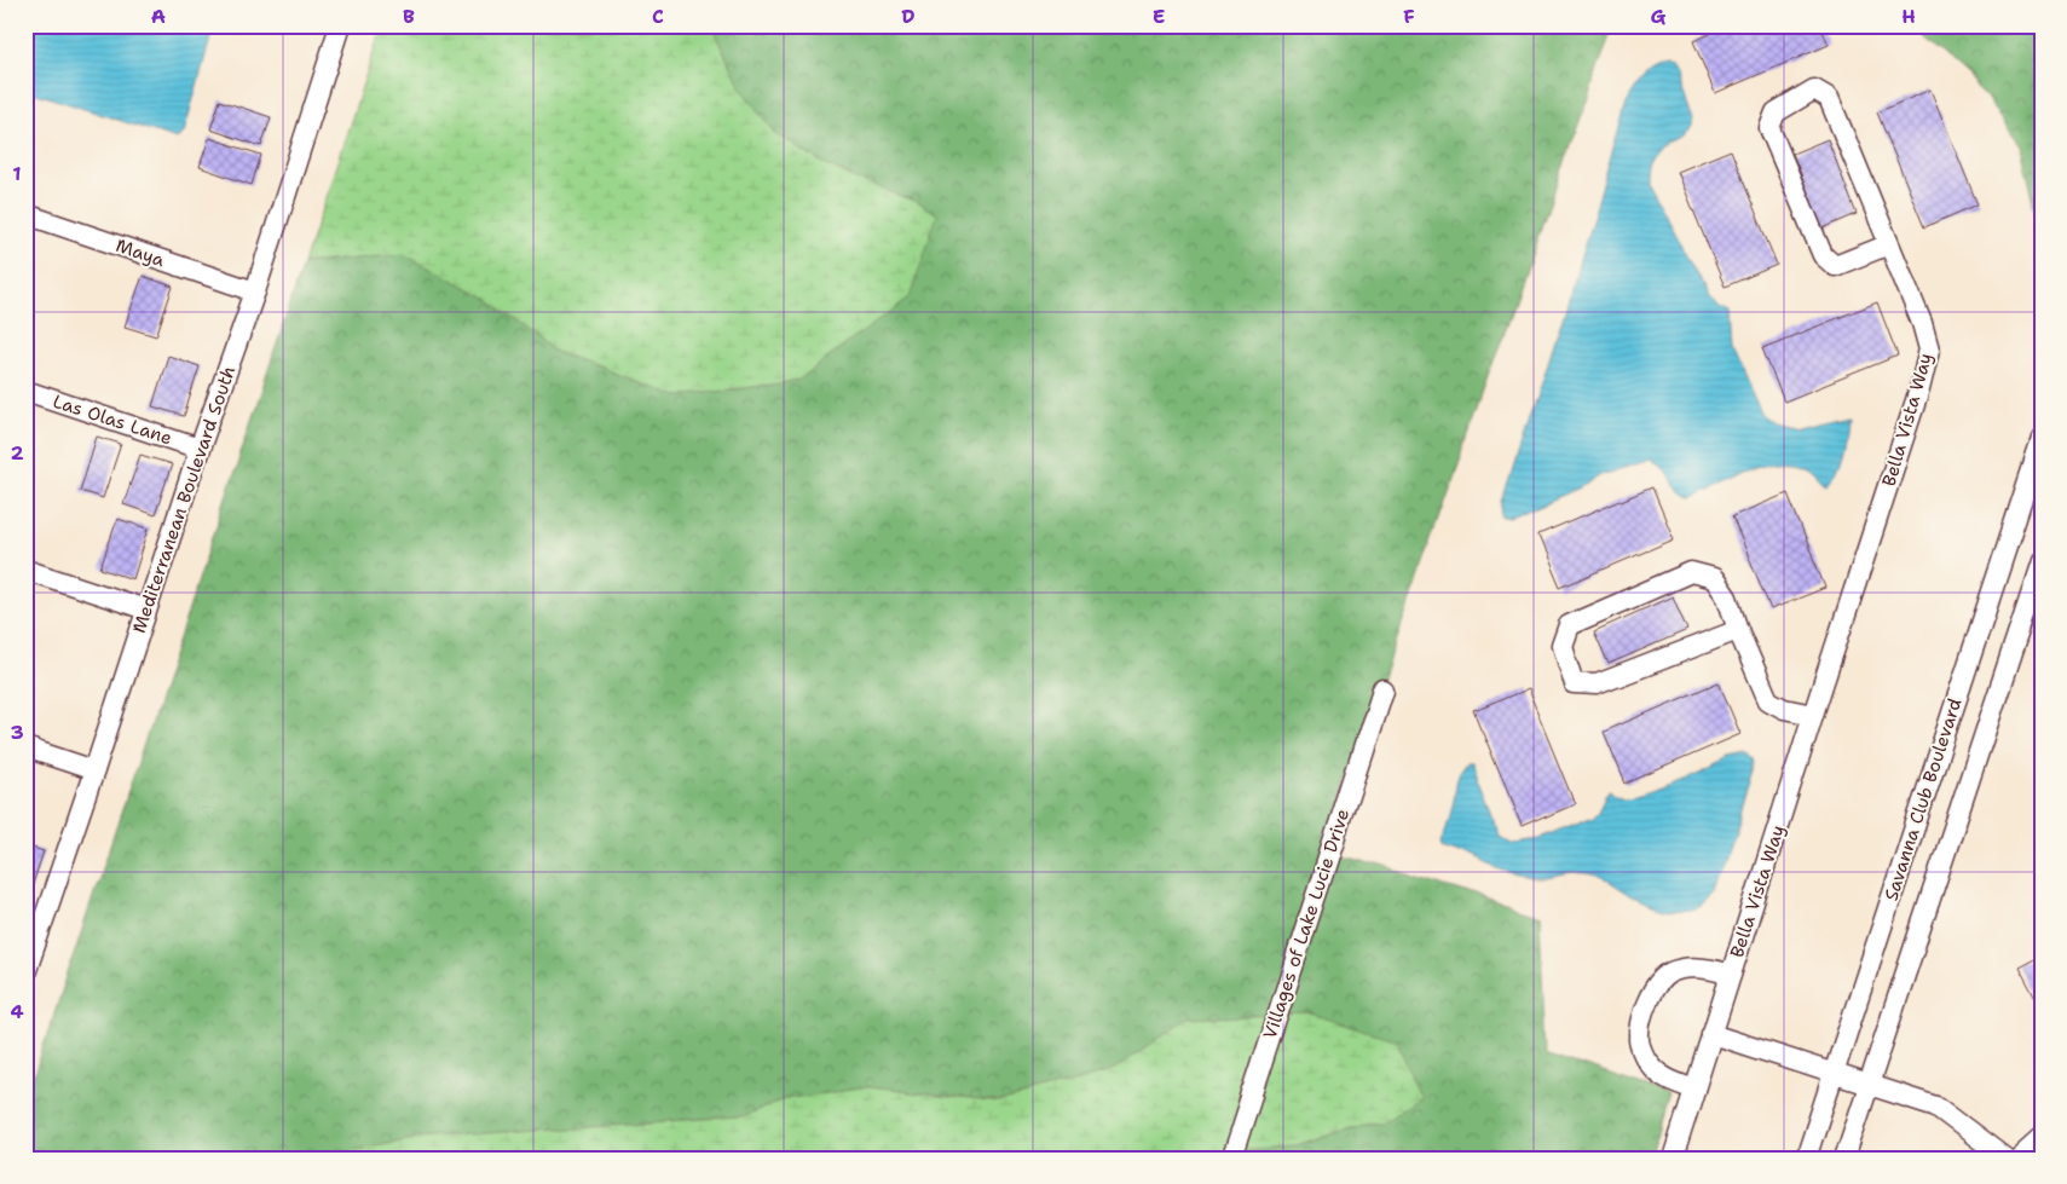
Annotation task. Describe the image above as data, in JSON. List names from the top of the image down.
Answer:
{
  "streets": {
    "street": [
      "Maya",
      "Las Olas Lane",
      "Bella Vista Way",
      "Mediterranean Boulevard South",
      "Savanna Club Boulevard",
      "Villages of Lake Lucie Drive"
    ]
  },
  "crossings": [
    ["Maya", "Mediterranean Boulevard South"],
    ["Las Olas Lane", "Mediterranean Boulevard South"]
  ],
  "grid": {
    "columns": [
      "A",
      "B",
      "C",
      "D",
      "E",
      "F",
      "G",
      "H"
    ],
    "rows": [
      "1",
      "2",
      "3",
      "4"
    ]
  }
}
